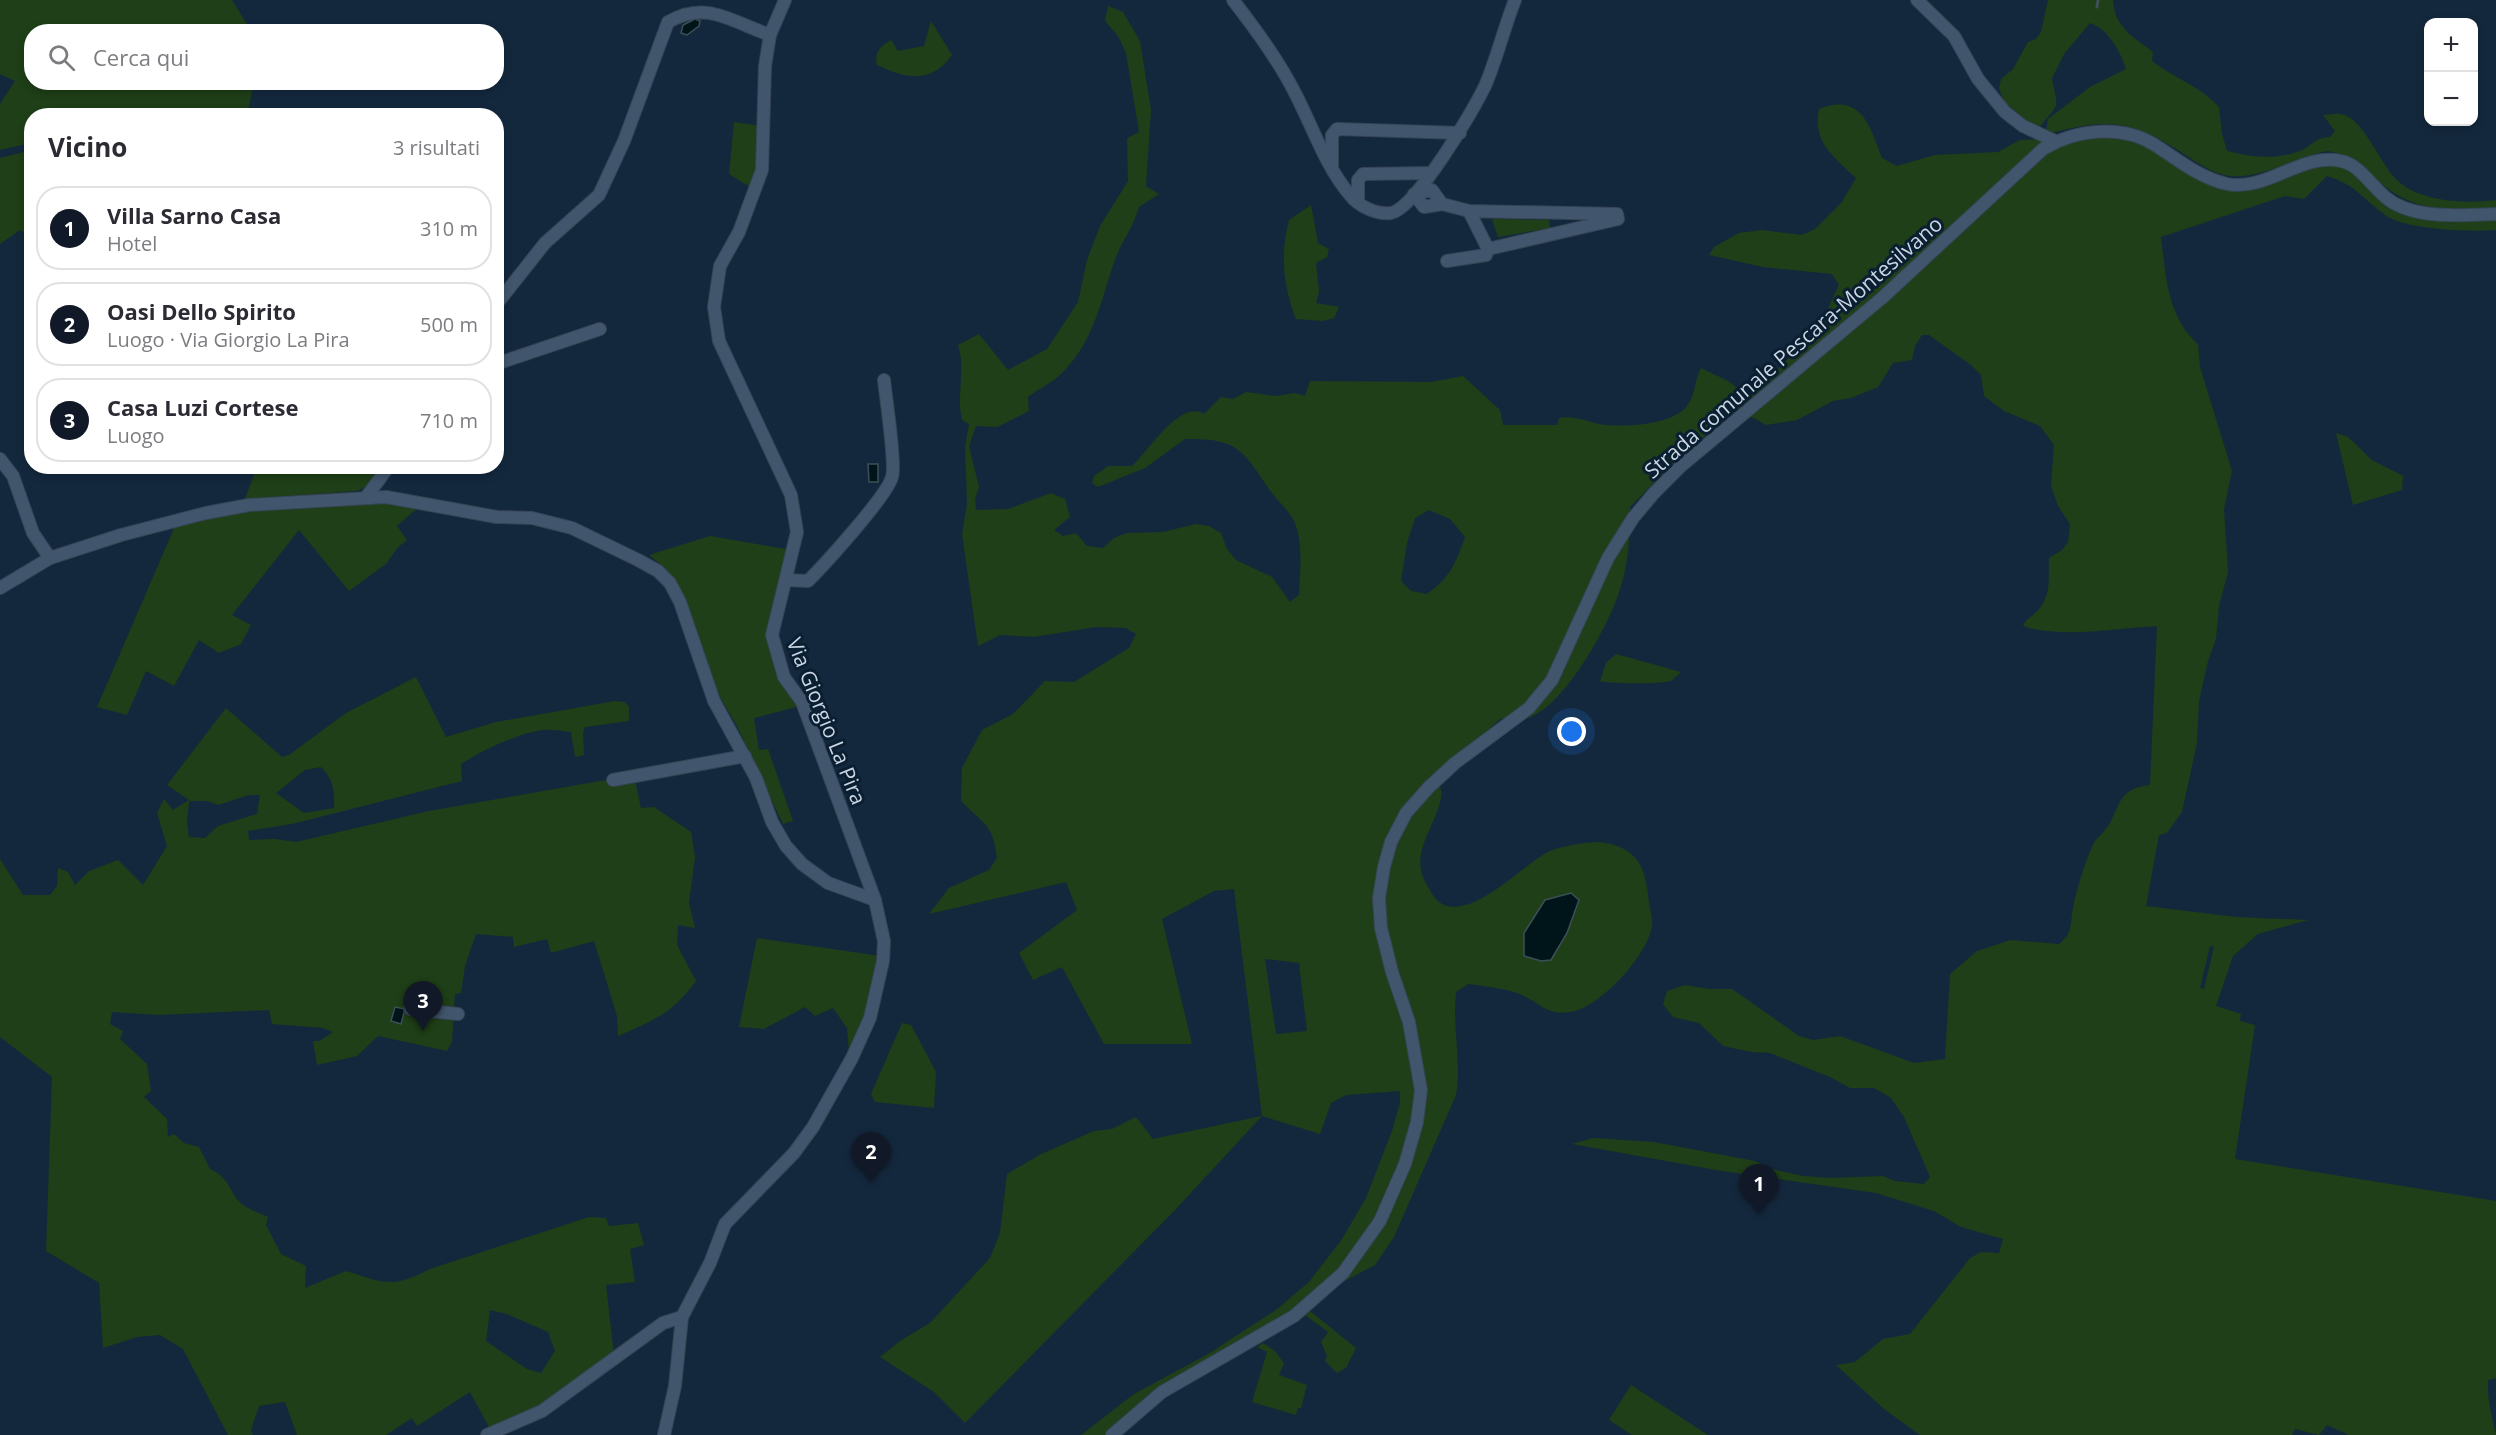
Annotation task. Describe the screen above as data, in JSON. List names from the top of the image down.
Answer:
{
  "streets": {
    "street": ["Strada comunale Pescara-Montesilvano", "Via Giorgio La Pira"]
  },
  "page": {
    "map_buttons": ["+", "−"],
    "search": "Cerca qui",
    "heading": ["Vicino", "3 risultati"],
    "list": [
      {
        "mark": "1",
        "name": "Villa Sarno Casa",
        "note": "Hotel",
        "value": "310 m"
      },
      {
        "mark": "2",
        "name": "Oasi Dello Spirito",
        "note": "Luogo · Via Giorgio La Pira",
        "value": "500 m"
      },
      {
        "mark": "3",
        "name": "Casa Luzi Cortese",
        "note": "Luogo",
        "value": "710 m"
      }
    ],
    "pins": ["3", "2", "1"]
  }
}
